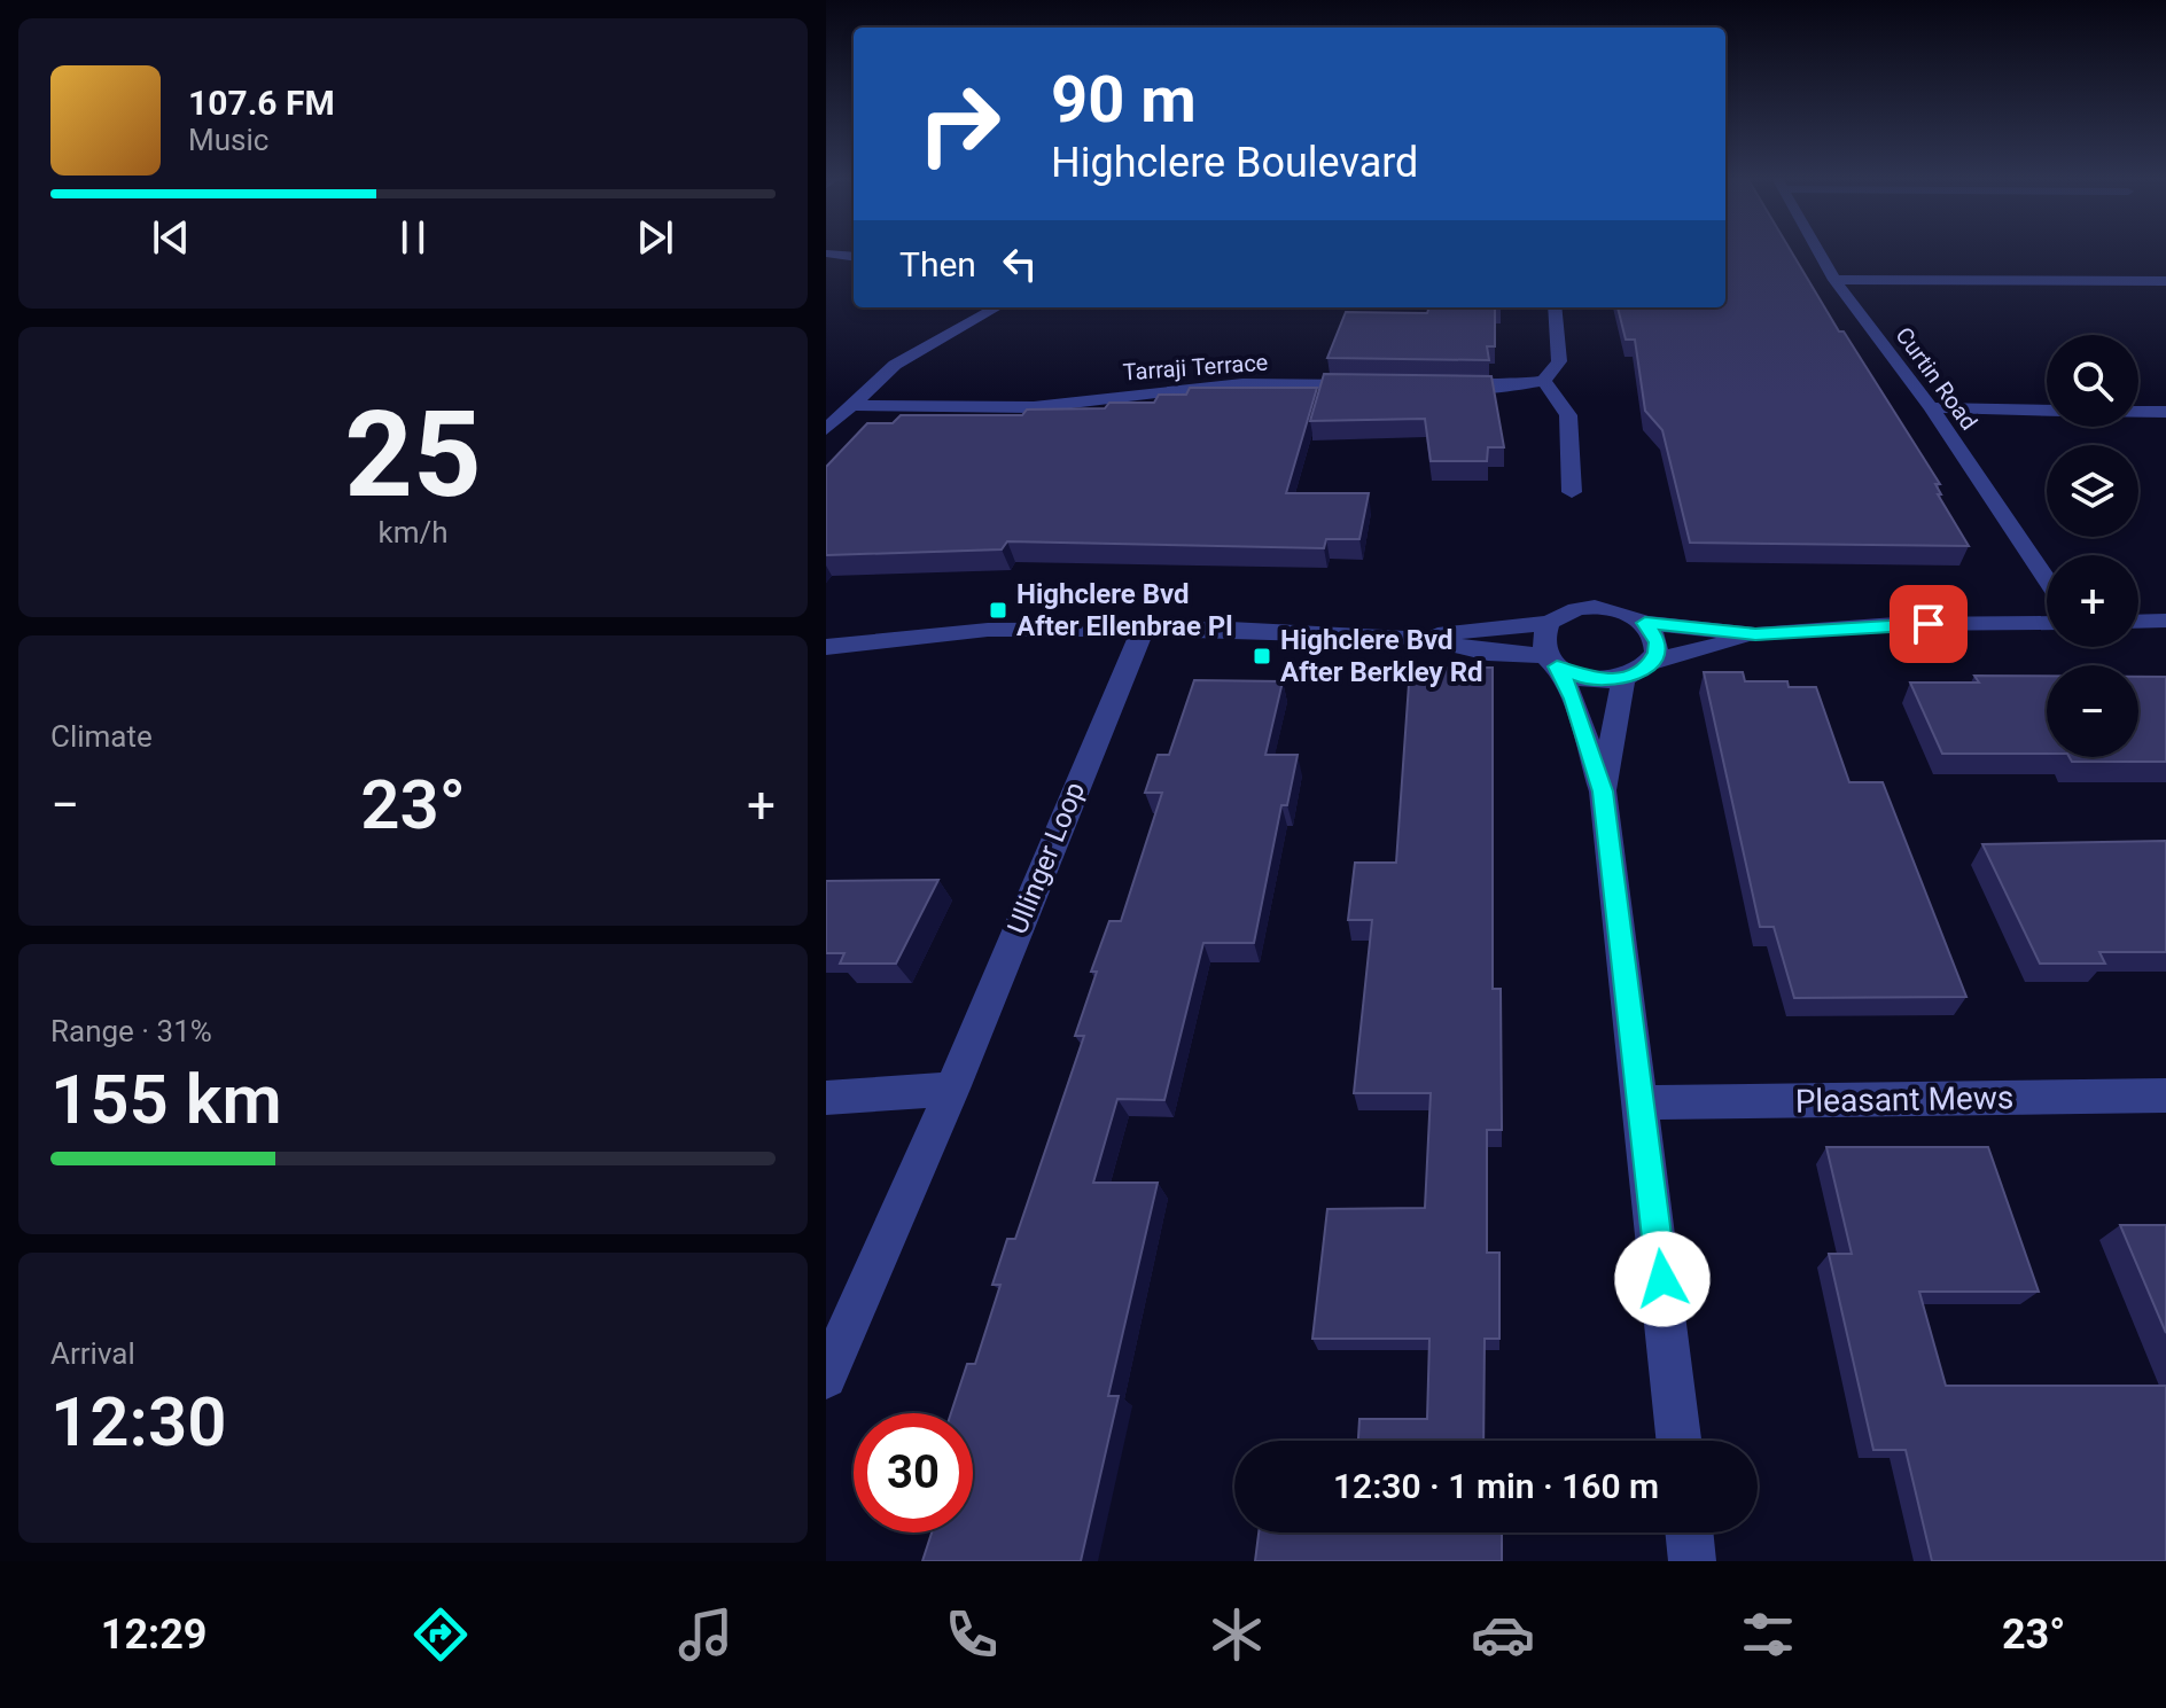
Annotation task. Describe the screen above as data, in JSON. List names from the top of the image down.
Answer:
{
  "streets": {
    "street": [
      "Tarraji Terrace",
      "Curtin Road",
      "Ullinger Loop",
      "Pleasant Mews"
    ]
  },
  "places": {
    "transit": ["Highclere Bvd After Ellenbrae Pl", "Highclere Bvd After Berkley Rd"]
  },
  "page": {
    "turn": ["90 m", "Highclere Boulevard"],
    "song": ["107.6 FM", "Music"],
    "then": "Then",
    "tile": [
      ["25", "km/h"],
      "Climate",
      ["Range · 31%", "155 km"],
      ["Arrival", "12:30"]
    ],
    "map_buttons": ["+", "−"],
    "heat": ["−", "23°", "+"],
    "limit": "30",
    "trip": "12:30 · 1 min · 160 m",
    "tabs": ["12:29", "23°"]
  }
}
